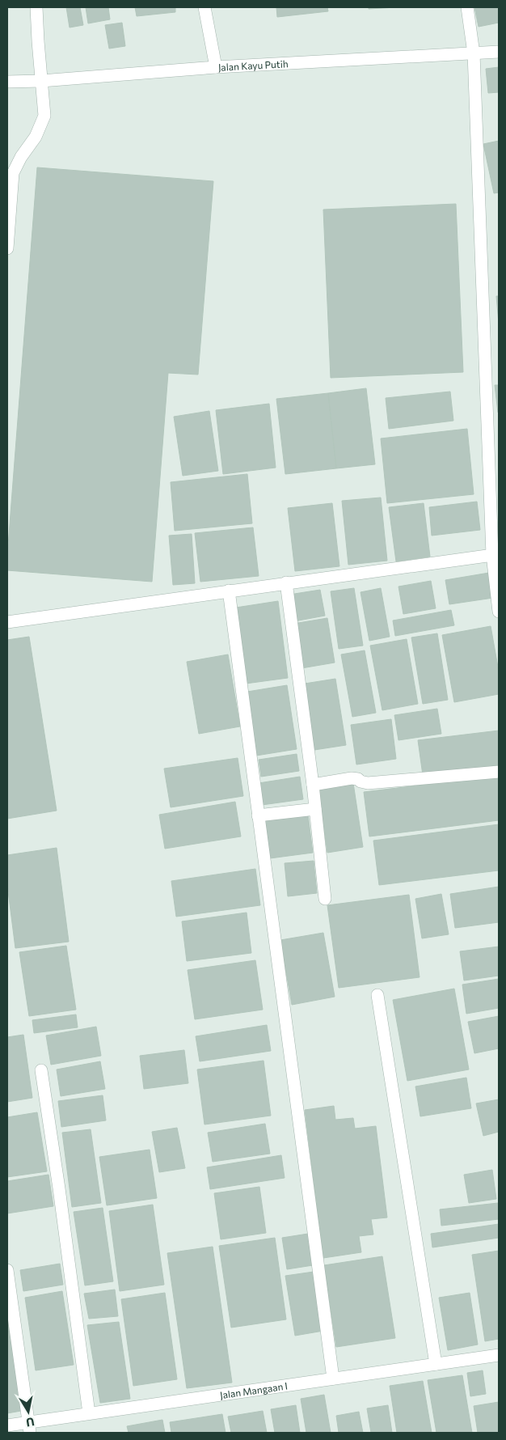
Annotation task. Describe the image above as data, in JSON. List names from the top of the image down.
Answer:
{
  "streets": {
    "street": ["Jalan Kayu Putih", "Jalan Mangaan I"]
  },
  "north": "bottom"
}
